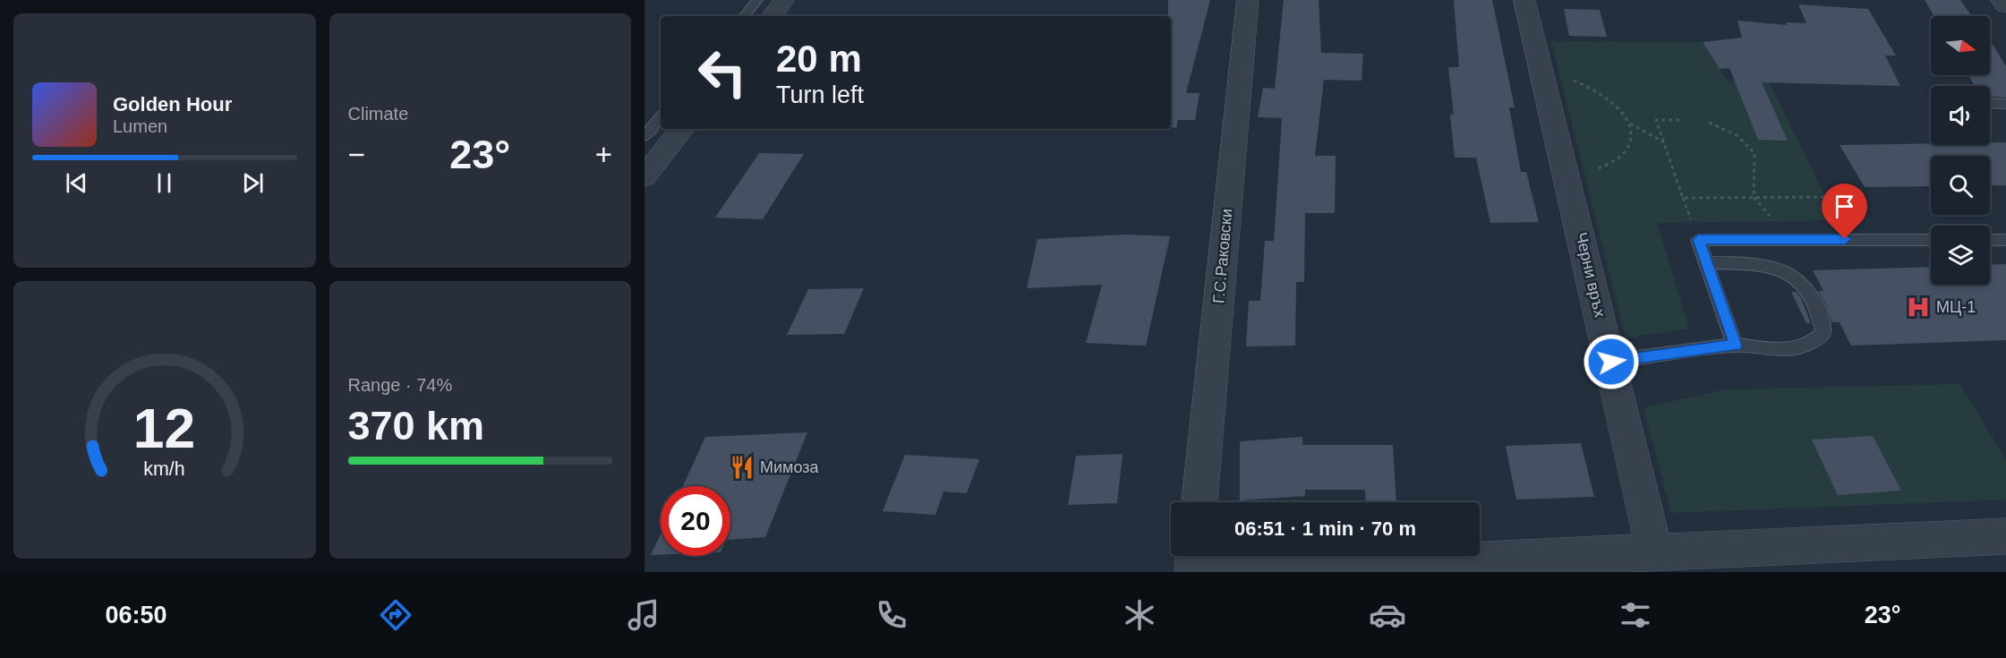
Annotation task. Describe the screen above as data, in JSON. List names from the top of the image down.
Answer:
{
  "streets": {
    "street": ["Г.С.Раковски", "Черни връх"]
  },
  "places": {
    "hospital": ["МЦ-1"],
    "restaurant": ["Мимоза"]
  },
  "north": "right",
  "page": {
    "tile": [
      "Climate",
      ["Range · 74%", "370 km"]
    ],
    "turn": ["20 m", "Turn left"],
    "song": ["Golden Hour", "Lumen"],
    "heat": ["−", "23°", "+"],
    "limit": "20",
    "trip": "06:51 · 1 min · 70 m",
    "tabs": ["06:50", "23°"],
    "gauge": ["12", "km/h"]
  }
}
